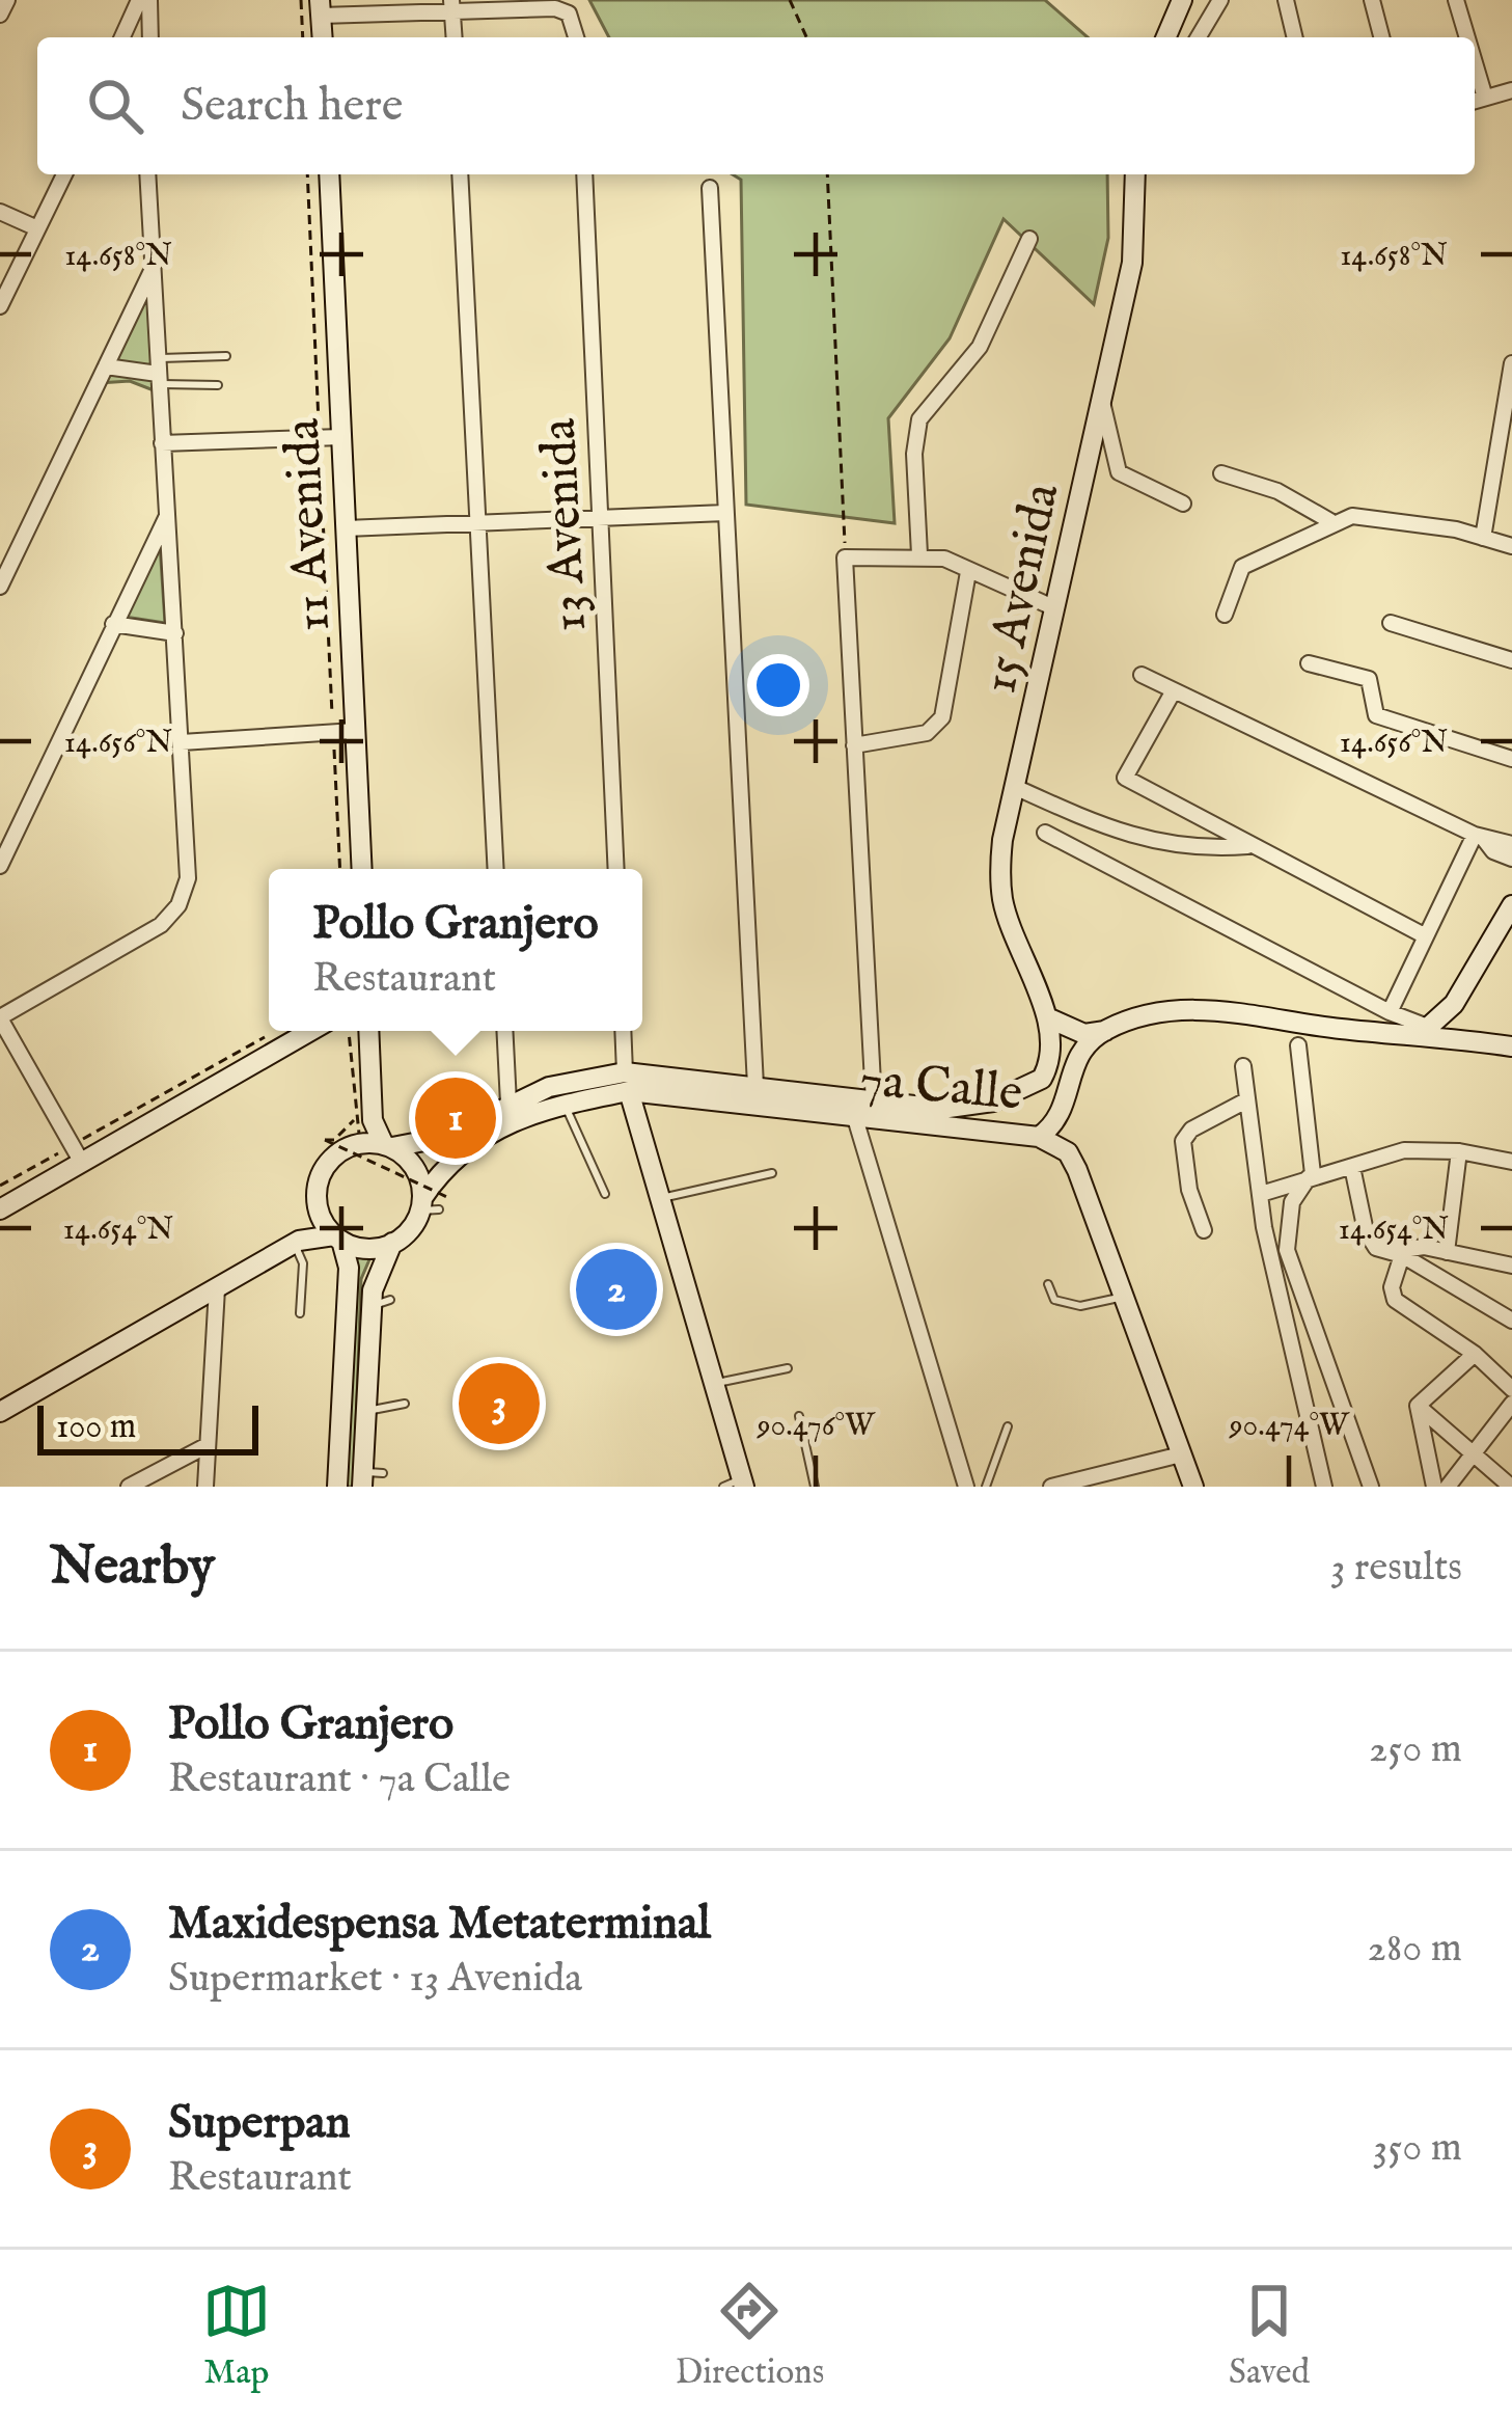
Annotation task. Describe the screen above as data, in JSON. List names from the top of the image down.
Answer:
{
  "streets": {
    "main road": ["11 Avenida", "15 Avenida", "7a Calle"],
    "street": ["13 Avenida"]
  },
  "crossings": [
    ["15 Avenida", "7a Calle"]
  ],
  "scale_bar": "100 m",
  "page": {
    "search": "Search here",
    "popup": ["Pollo Granjero", "Restaurant"],
    "pins": ["1", "2", "3"],
    "scale": "100 m",
    "heading": ["Nearby", "3 results"],
    "list": [
      {
        "mark": "1",
        "name": "Pollo Granjero",
        "note": "Restaurant · 7a Calle",
        "value": "250 m"
      },
      {
        "mark": "2",
        "name": "Maxidespensa Metaterminal",
        "note": "Supermarket · 13 Avenida",
        "value": "280 m"
      },
      {
        "mark": "3",
        "name": "Superpan",
        "note": "Restaurant",
        "value": "350 m"
      }
    ],
    "nav": ["Map", "Directions", "Saved"]
  },
  "coordinates": [
    "14.658°N",
    "14.656°N",
    "14.654°N",
    "90.476°W",
    "90.474°W"
  ]
}
